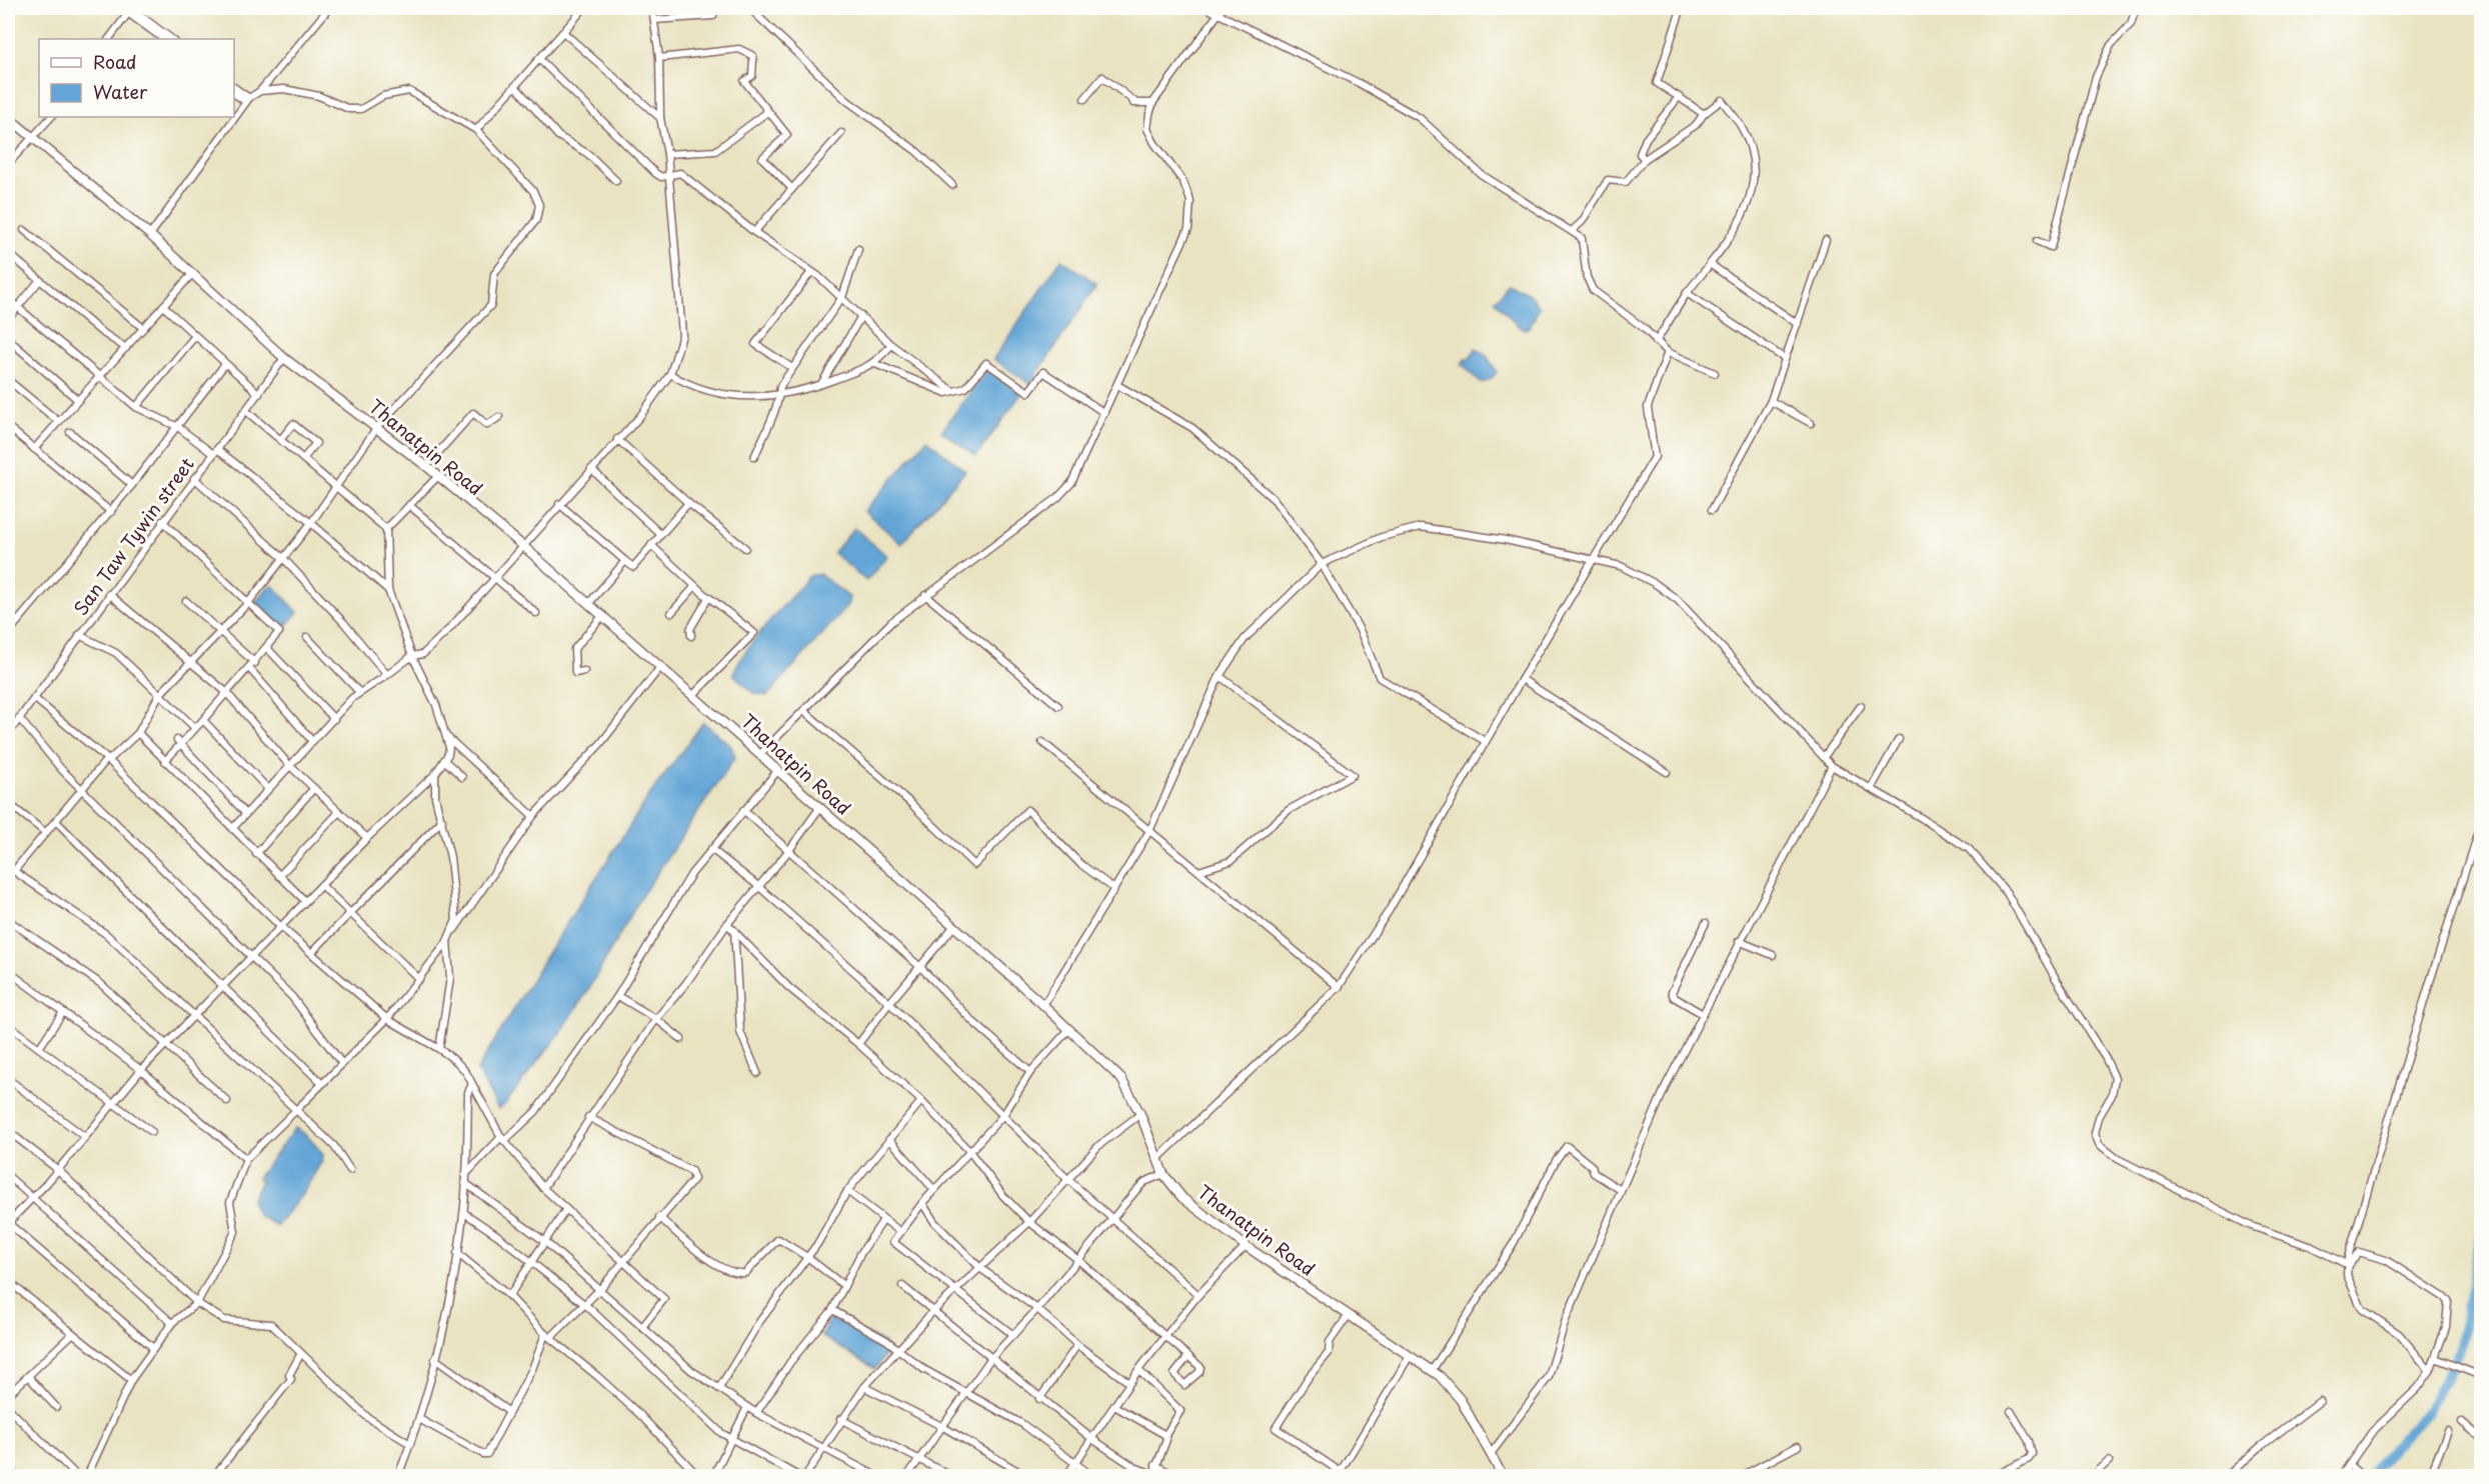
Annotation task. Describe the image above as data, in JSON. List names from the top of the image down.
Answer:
{
  "streets": {
    "main road": ["Thanatpin Road"],
    "street": ["San Taw Tywin street"]
  },
  "crossings": [
    ["Thanatpin Road", "San Taw Tywin street"]
  ],
  "legend": ["Road", "Water"]
}
